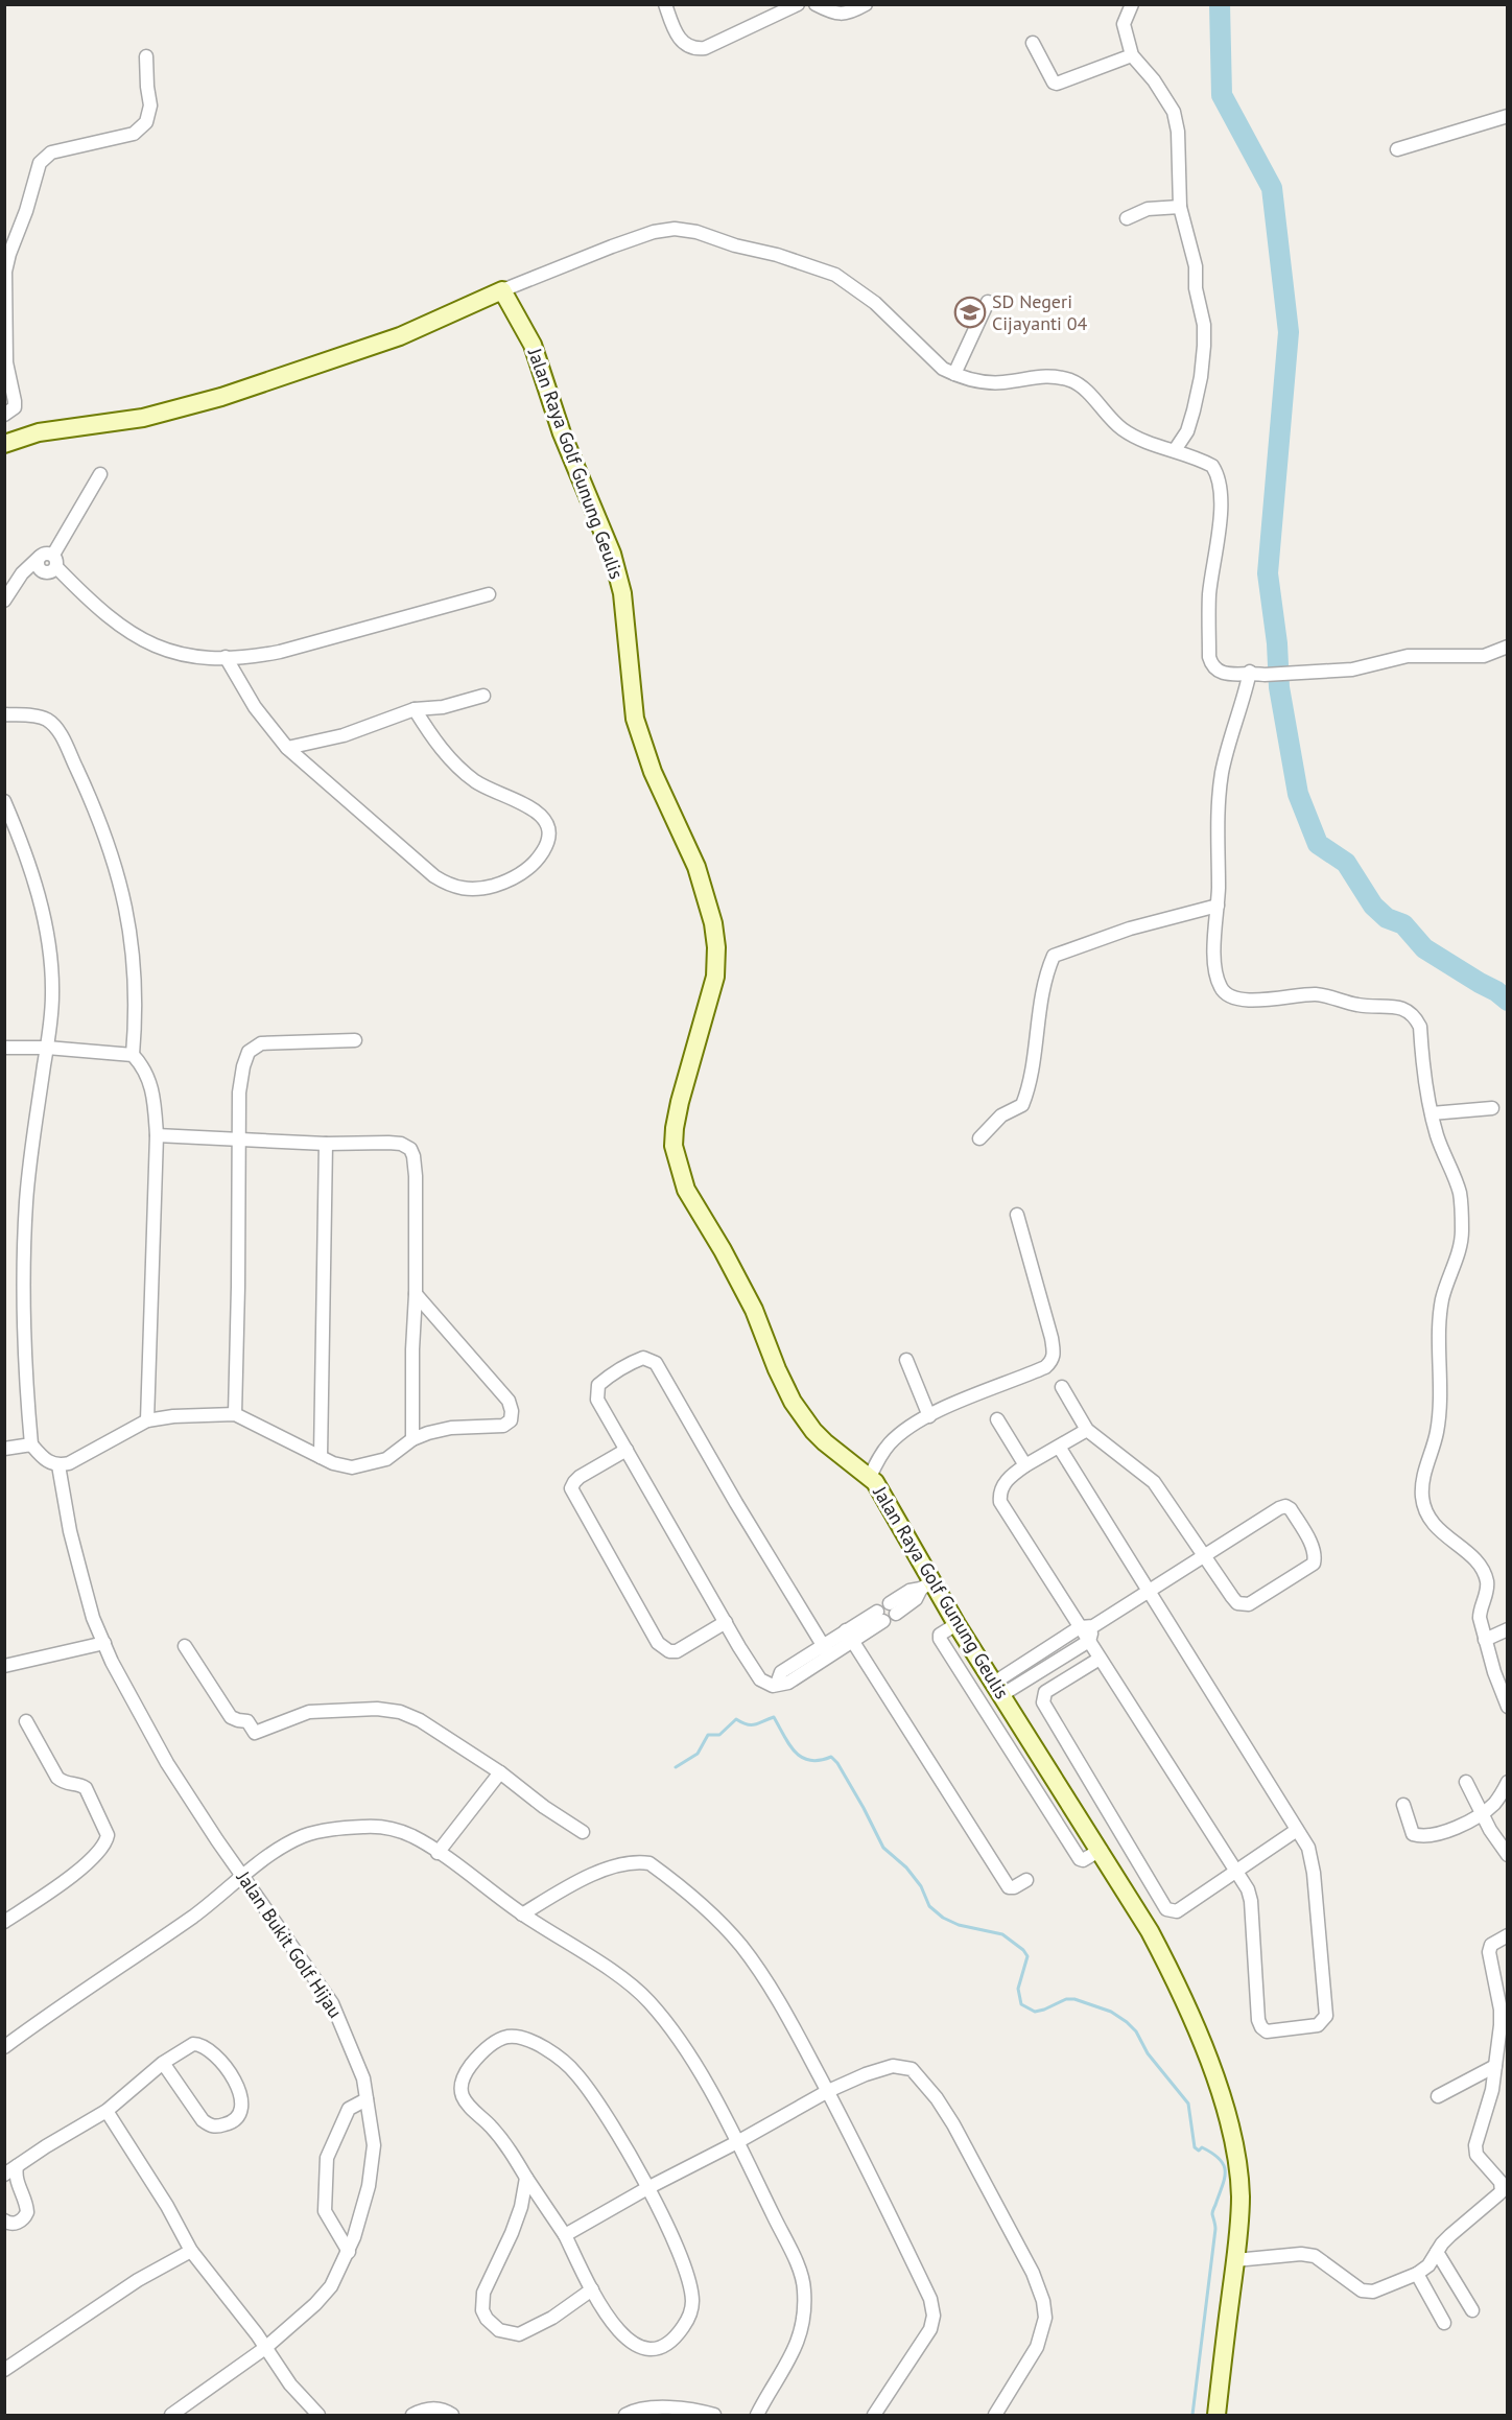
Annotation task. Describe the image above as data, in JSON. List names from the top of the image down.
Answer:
{
  "streets": {
    "main road": ["Jalan Raya Golf Gunung Geulis"],
    "street": ["Jalan Bukit Golf Hijau"]
  },
  "places": {
    "school or university": ["SD Negeri Cijayanti 04"]
  }
}
